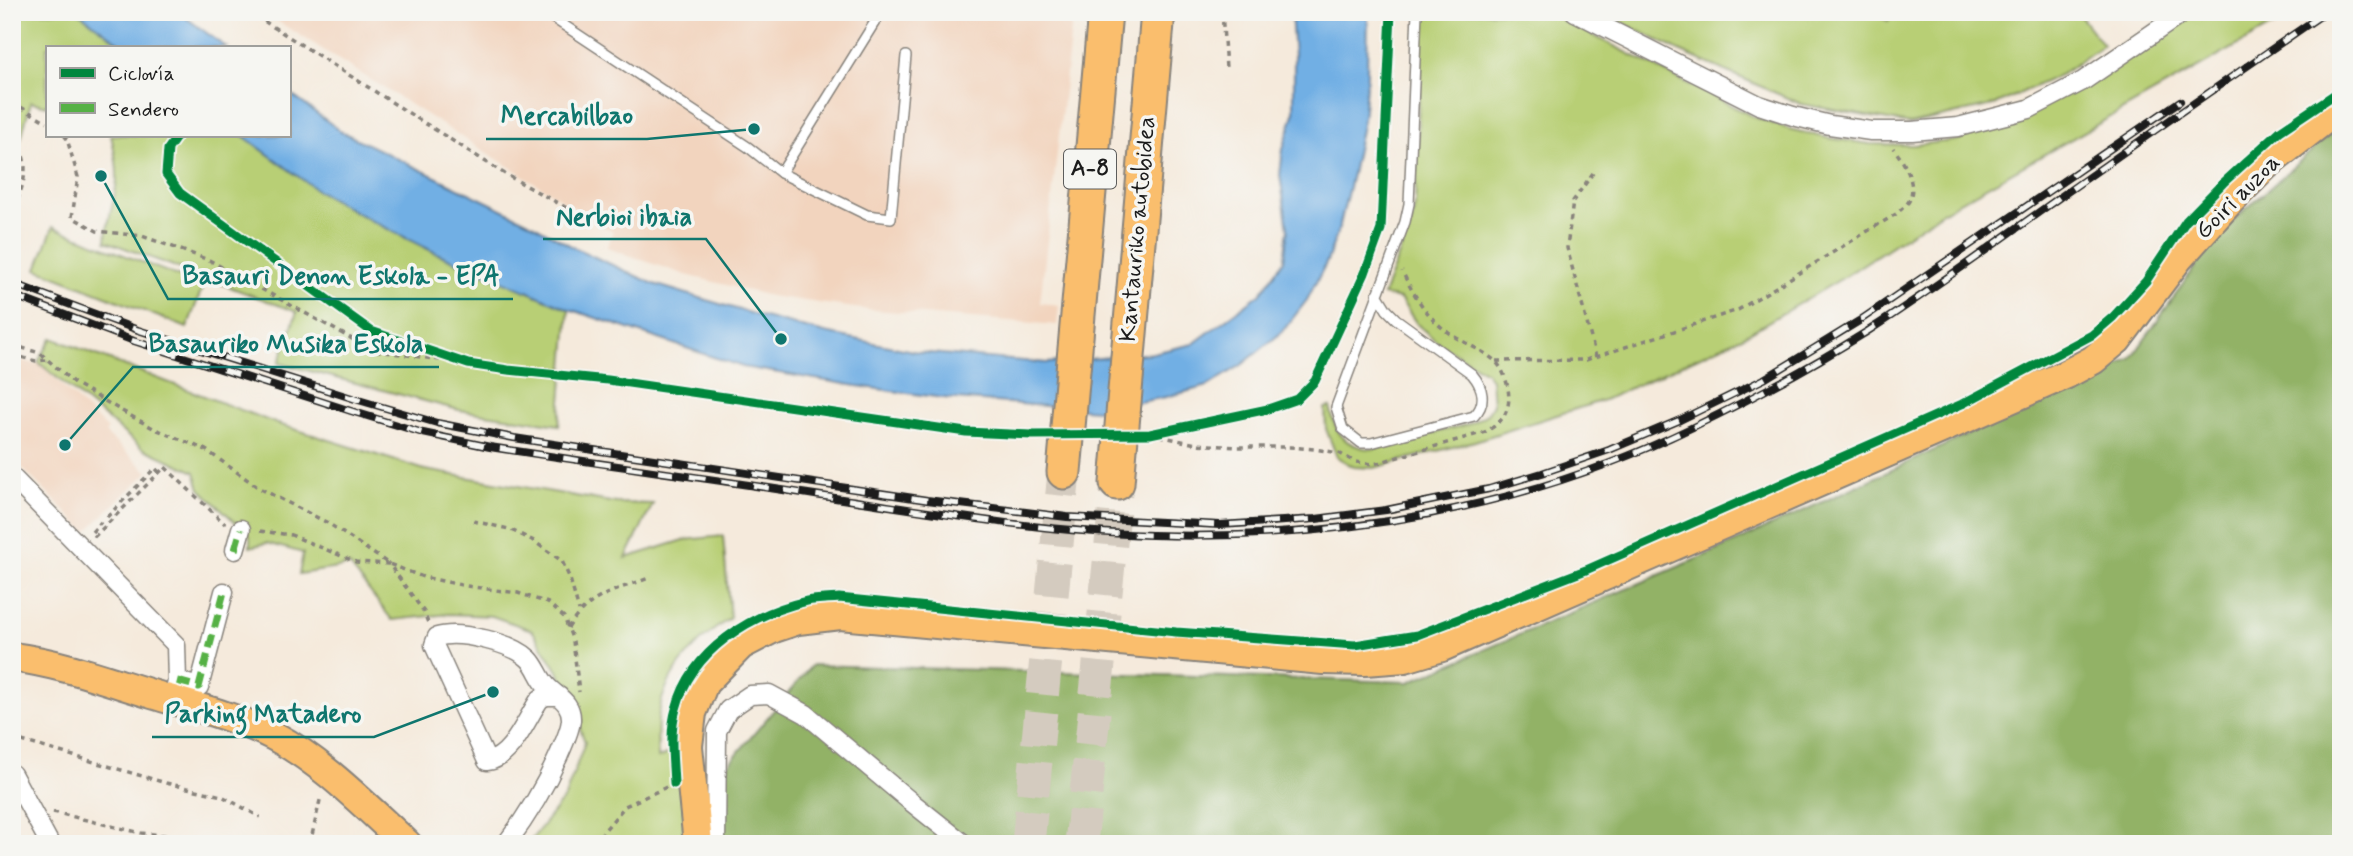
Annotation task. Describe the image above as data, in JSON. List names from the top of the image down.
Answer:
{
  "streets": {
    "highway": ["A-8", "Kantauriko autobidea"],
    "main road": ["Goiri auzoa"]
  },
  "crossings": [
    ["A-8", "Kantauriko autobidea"]
  ],
  "places": [
    "Mercabilbao",
    "Basauri Denon Eskola - EPA",
    "Nerbioi ibaia",
    "Basauriko Musika Eskola",
    "Parking Matadero"
  ],
  "legend": ["Ciclovía", "Sendero"]
}
